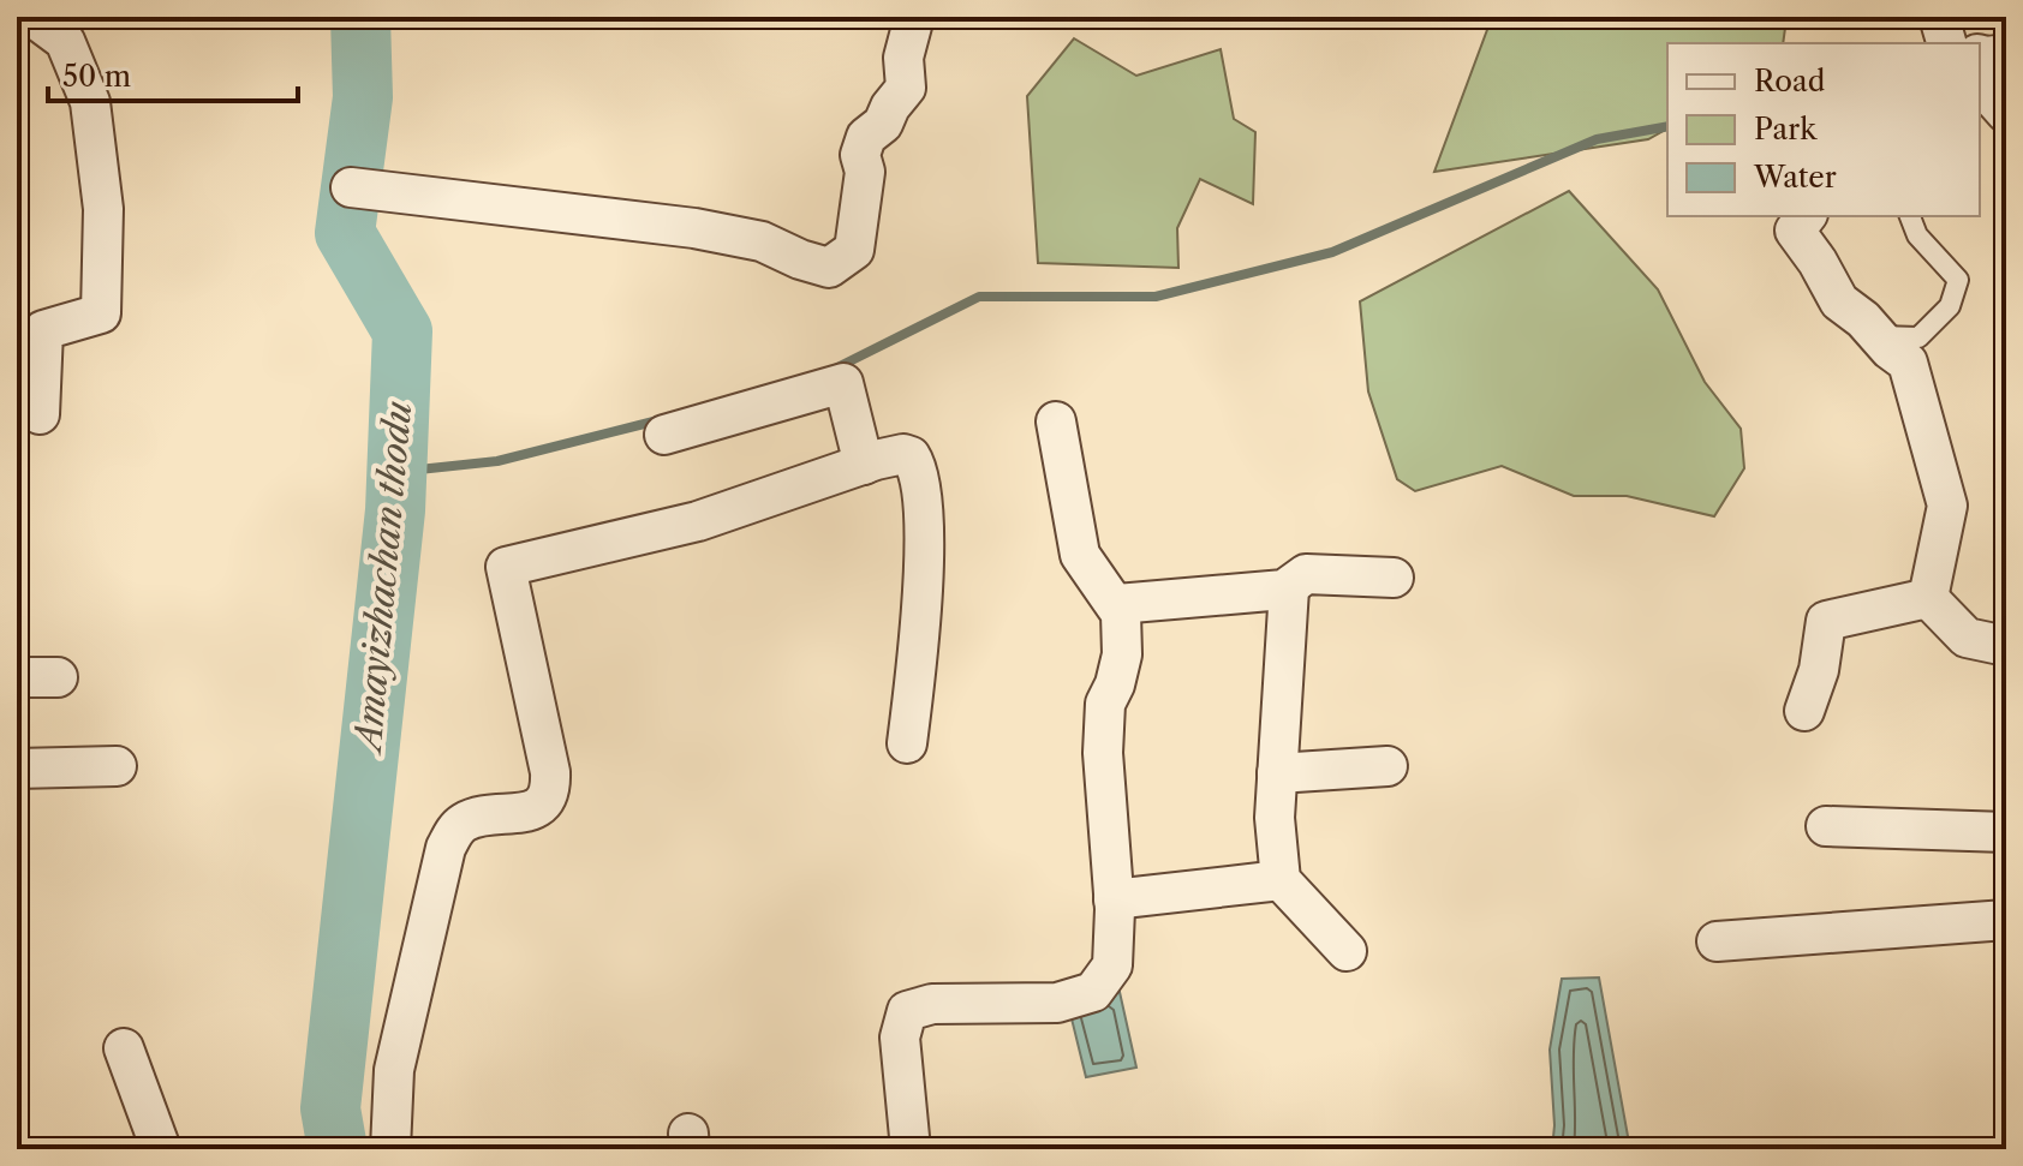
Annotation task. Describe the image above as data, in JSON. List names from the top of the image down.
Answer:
{
  "water": ["Amayizhachan thodu"],
  "legend": ["Road", "Park", "Water"],
  "scale_bar": "50 m"
}
